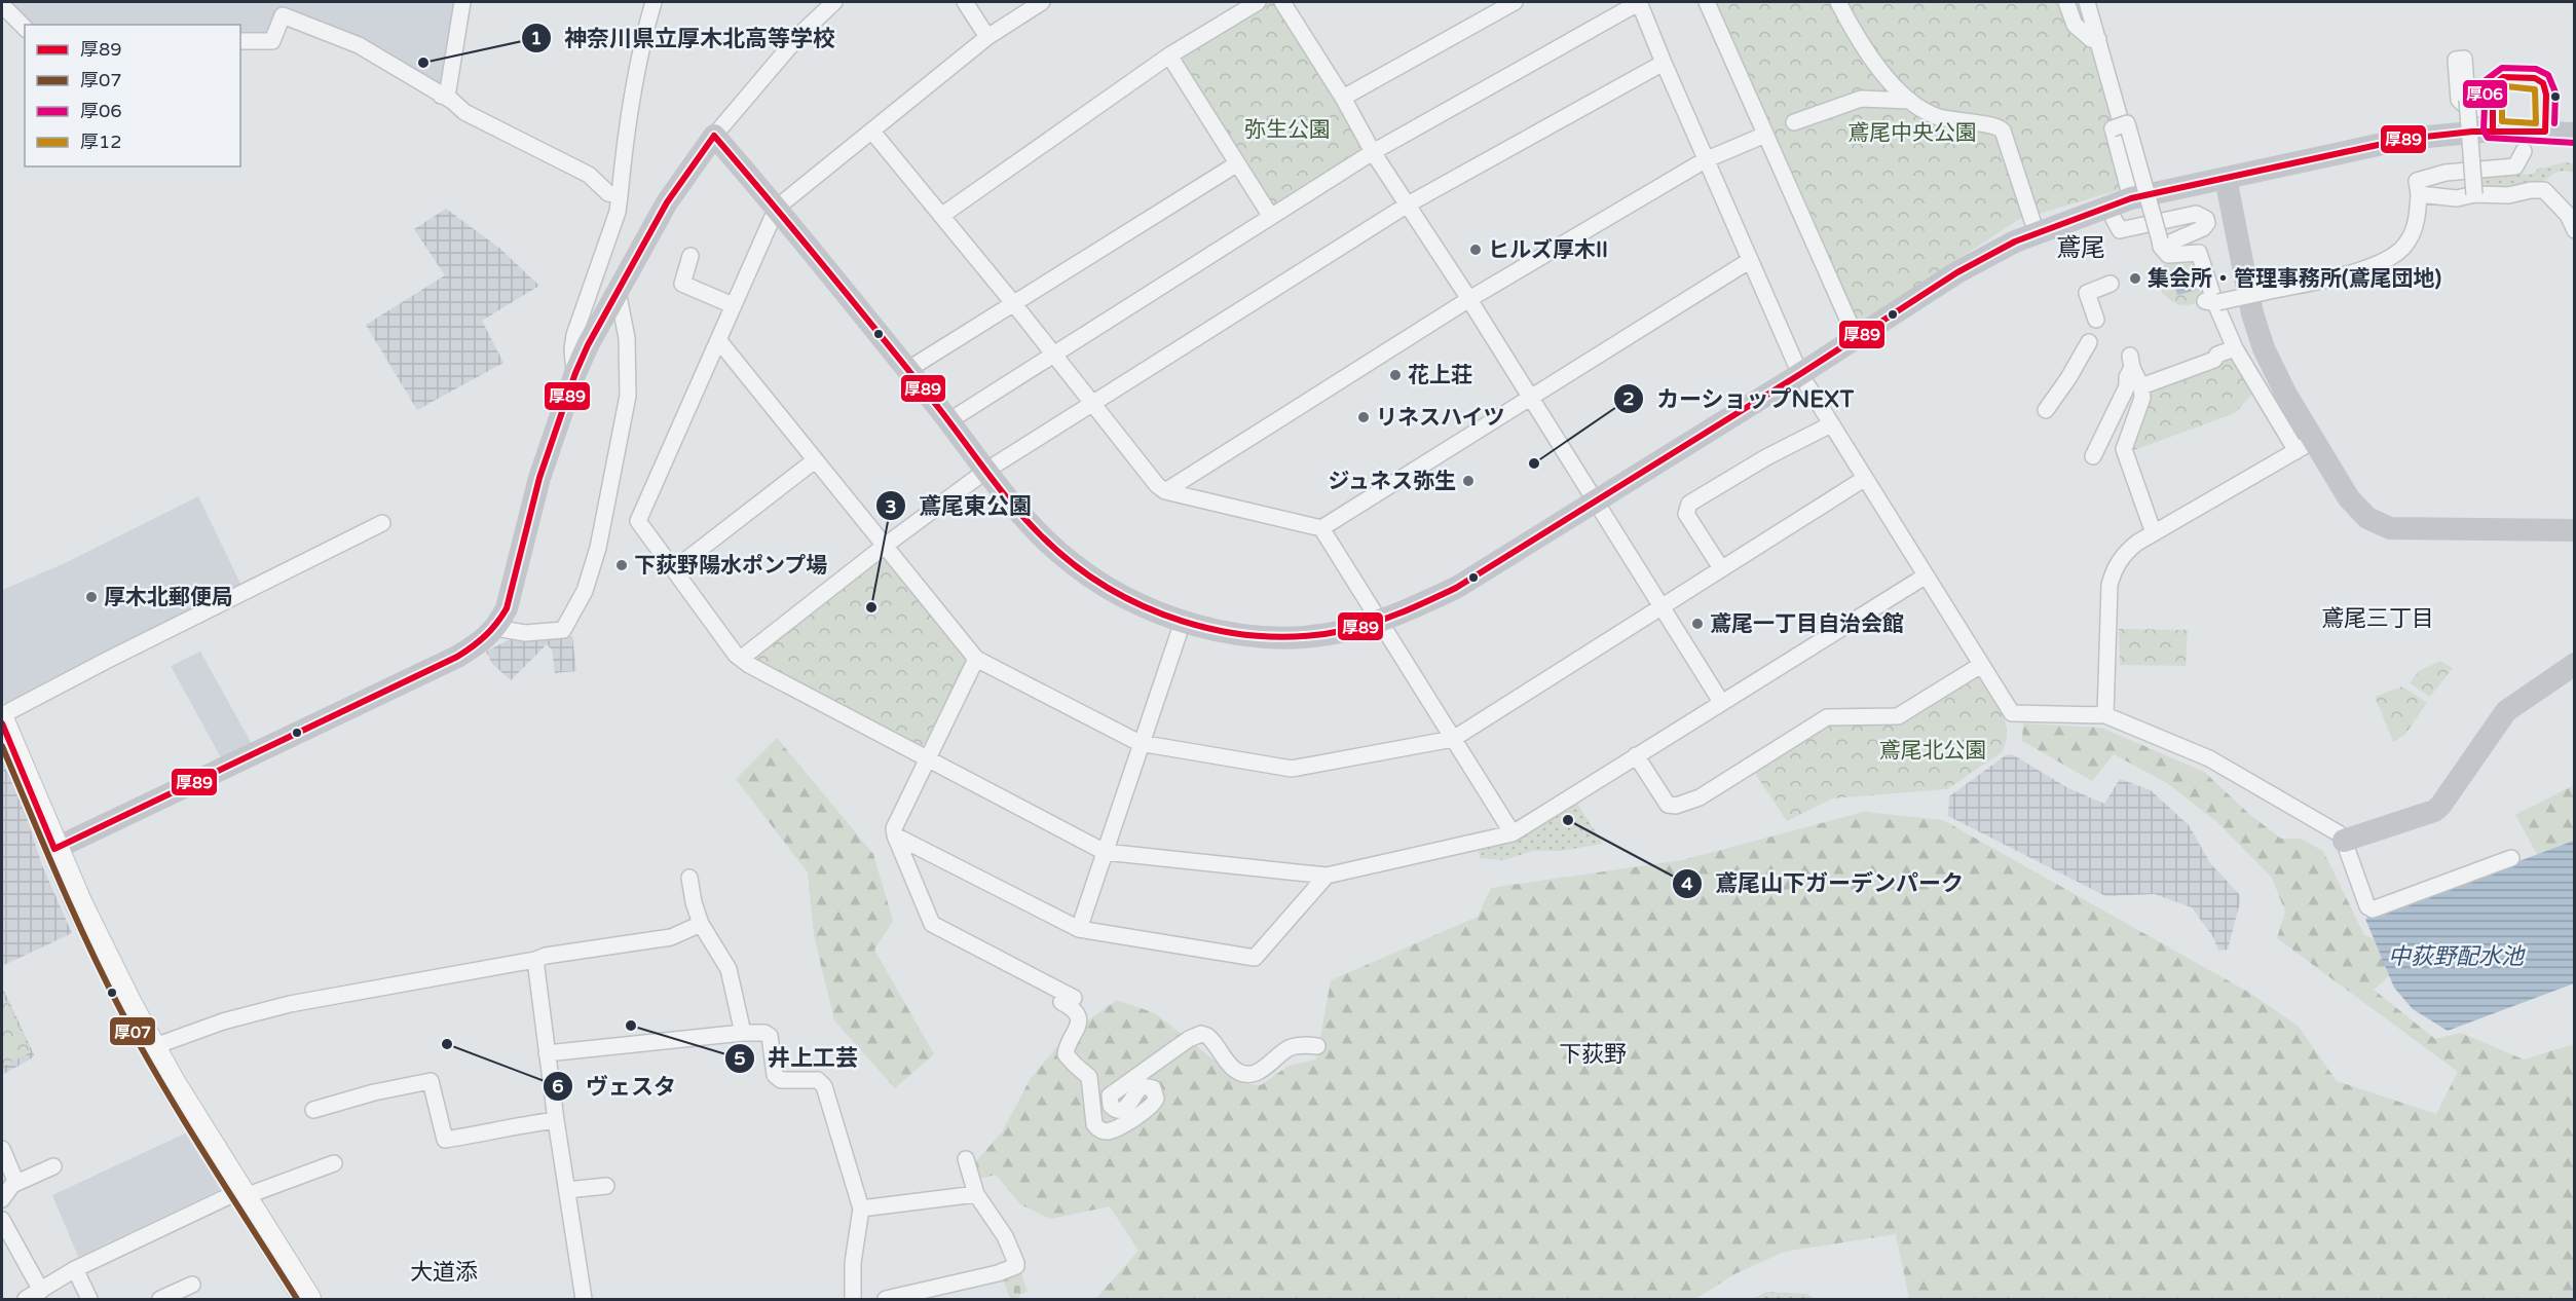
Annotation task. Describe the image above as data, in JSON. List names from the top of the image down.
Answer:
{
  "districts": [
    "鳶尾",
    "鳶尾三丁目",
    "下荻野",
    "大道添"
  ],
  "water": ["中荻野配水池"],
  "parks": ["弥生公園", "鳶尾中央公園", "鳶尾北公園"],
  "places": [
    "神奈川県立厚木北高等学校",
    "ヒルズ厚木II",
    "集会所・管理事務所(鳶尾団地)",
    "花上荘",
    "リネスハイツ",
    "カーショップNEXT",
    "ジュネス弥生",
    "下荻野陽水ポンプ場",
    "厚木北郵便局",
    "鳶尾東公園",
    "鳶尾一丁目自治会館",
    "鳶尾山下ガーデンパーク",
    "井上工芸",
    "ヴェスタ"
  ],
  "lines": [
    "transit line 厚06",
    "transit line 厚89",
    "transit line 厚12",
    "transit line 厚07"
  ],
  "legend": [
    "厚89",
    "厚07",
    "厚06",
    "厚12"
  ]
}
